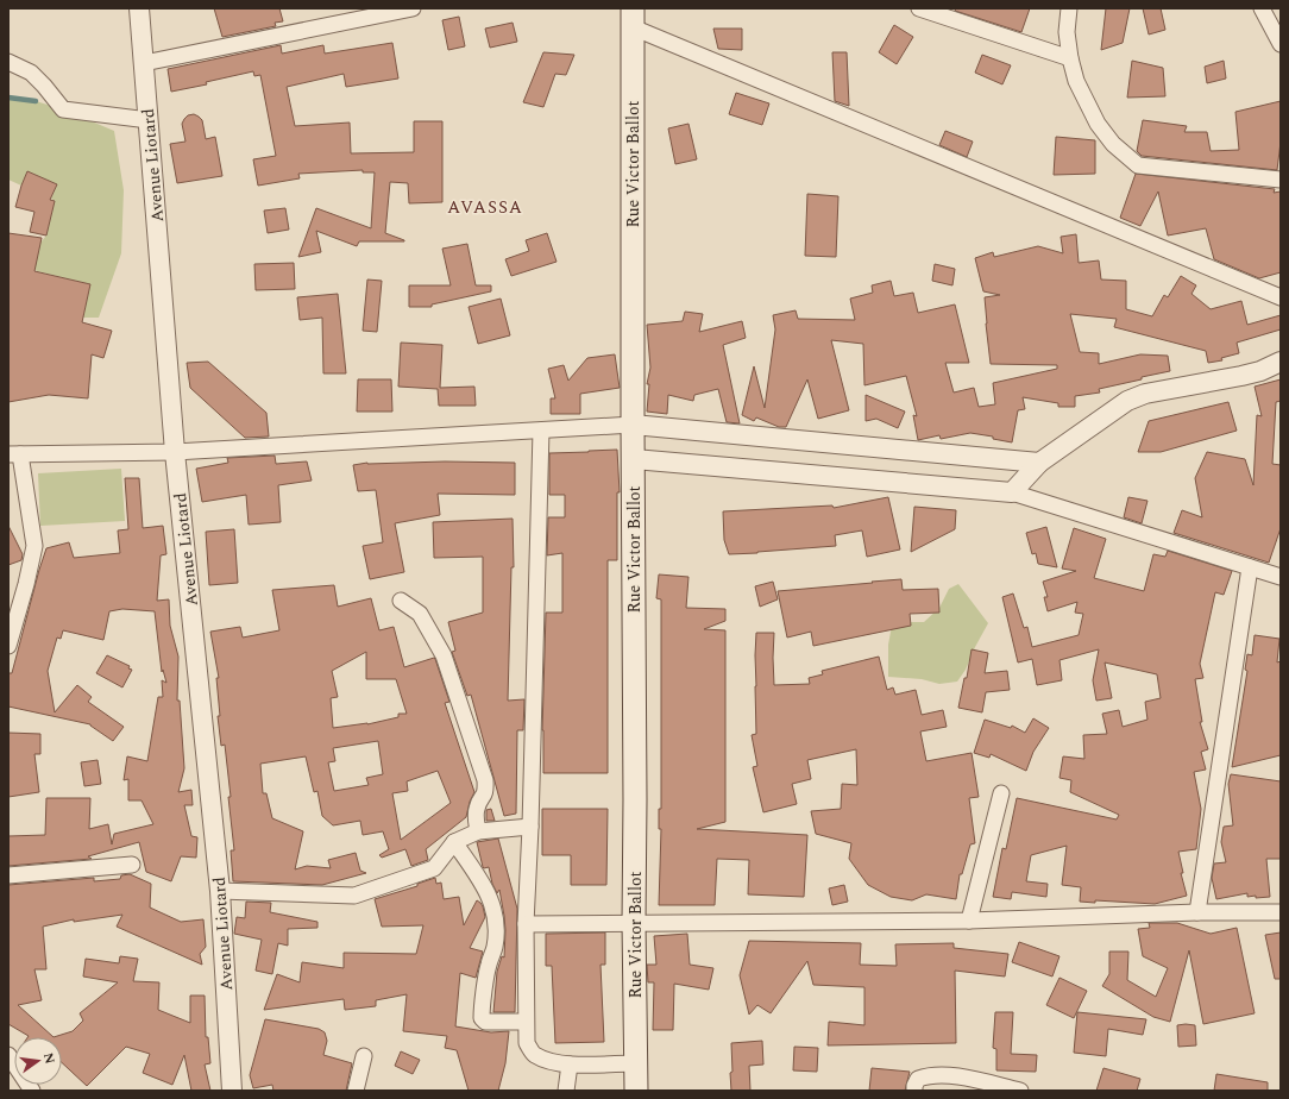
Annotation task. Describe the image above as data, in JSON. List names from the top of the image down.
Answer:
{
  "streets": {
    "main road": ["Rue Victor Ballot"],
    "street": ["Avenue Liotard"]
  },
  "districts": ["AVASSA"],
  "north": "right"
}
